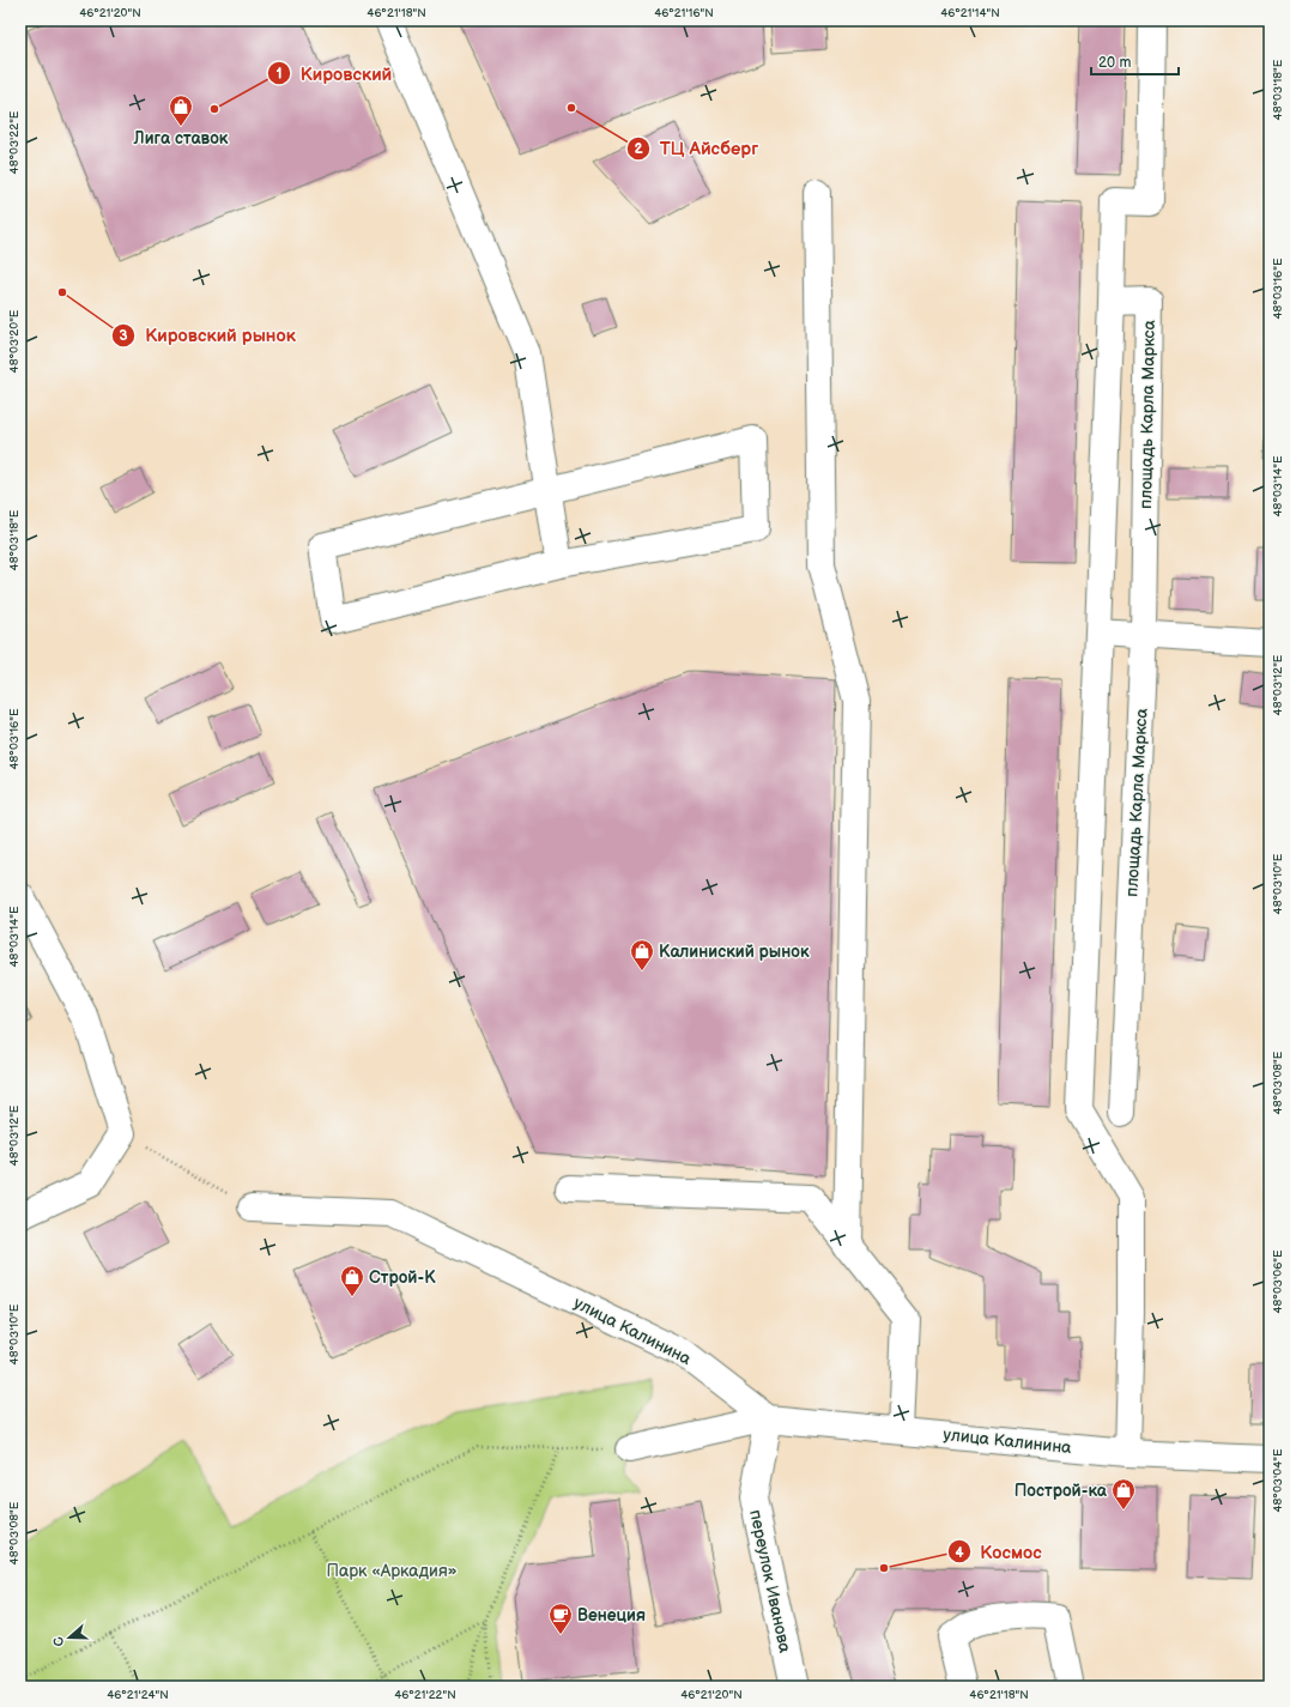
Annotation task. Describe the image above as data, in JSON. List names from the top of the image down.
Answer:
{
  "streets": {
    "street": ["площадь Карла Маркса", "улица Калинина", "переулок Иванова"]
  },
  "crossings": [
    ["улица Калинина", "переулок Иванова"]
  ],
  "parks": ["Парк «Аркадия»"],
  "places": {
    "other": [
      "ТЦ Айсберг",
      "Кировский",
      "Кировский рынок",
      "Космос"
    ],
    "shop": [
      "Лига ставок",
      "Калиниский рынок",
      "Строй-К",
      "Построй-ка"
    ],
    "cafe": ["Венеция"]
  },
  "scale_bar": "20 m",
  "north": "left",
  "coordinates": [
    "46°21'20\"N",
    "46°21'18\"N",
    "46°21'16\"N",
    "46°21'14\"N",
    "48°03'18\"E",
    "48°03'22\"E",
    "48°03'16\"E",
    "48°03'20\"E",
    "48°03'14\"E",
    "48°03'12\"E",
    "48°03'10\"E",
    "48°03'08\"E",
    "48°03'06\"E",
    "48°03'04\"E",
    "46°21'24\"N",
    "46°21'22\"N"
  ]
}
